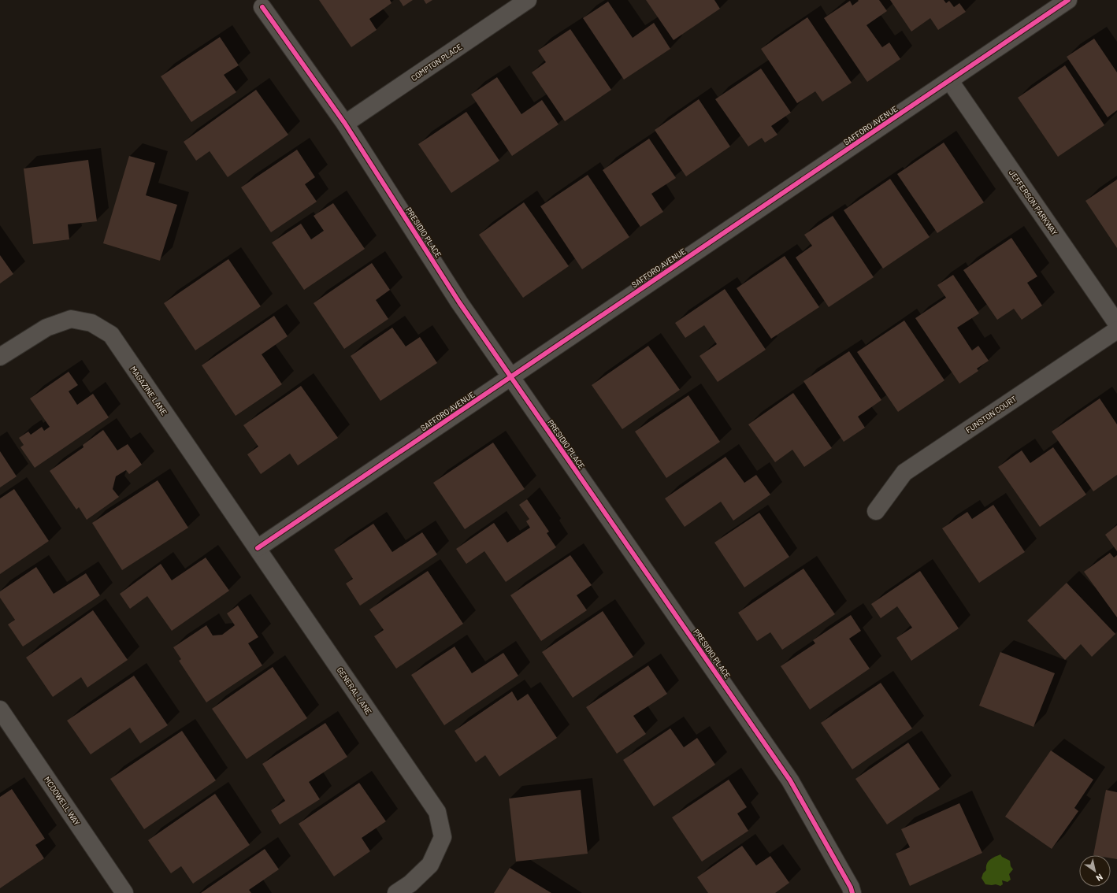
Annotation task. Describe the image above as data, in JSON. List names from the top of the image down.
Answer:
{
  "streets": {
    "street": [
      "COMPTON PLACE",
      "SAFFORO AVENUE",
      "JEFFERSON PARKWAY",
      "PRESIDIO PLACE",
      "MAGAZINE LANE",
      "FUNSTON COURT",
      "GENERAL LANE",
      "MCDOWELL WAY"
    ]
  },
  "crossings": [
    ["COMPTON PLACE", "PRESIDIO PLACE"],
    ["SAFFORO AVENUE", "JEFFERSON PARKWAY"],
    ["SAFFORO AVENUE", "PRESIDIO PLACE"],
    ["SAFFORO AVENUE", "MAGAZINE LANE"],
    ["SAFFORO AVENUE", "GENERAL LANE"],
    ["MAGAZINE LANE", "GENERAL LANE"]
  ],
  "north": "bottom right"
}
